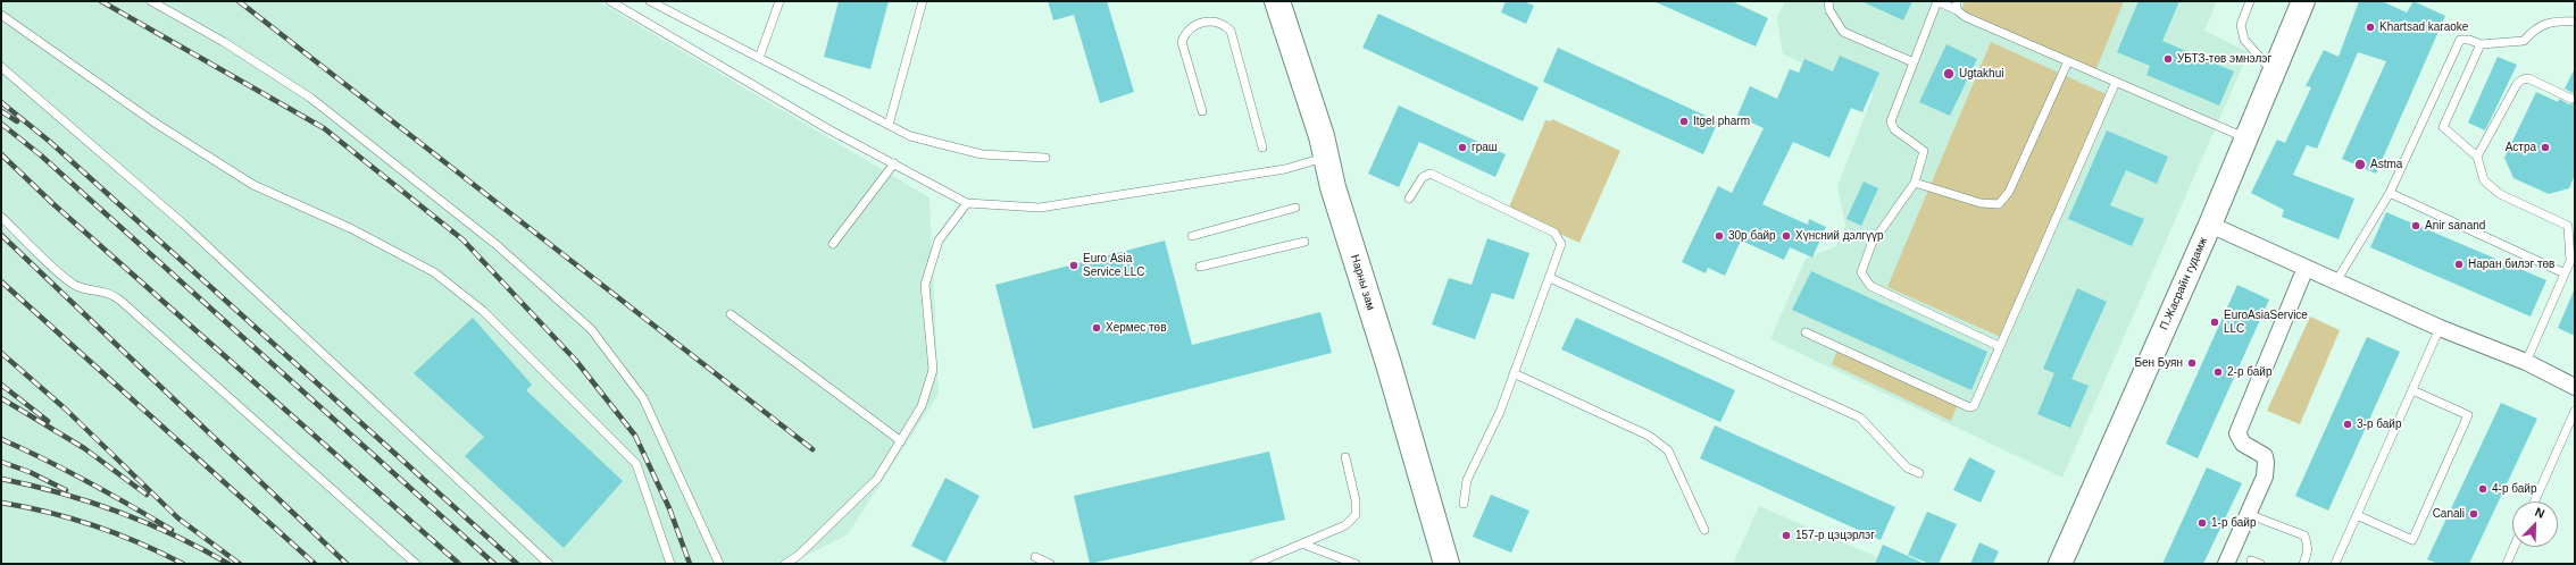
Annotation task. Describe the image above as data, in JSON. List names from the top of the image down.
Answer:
{
  "streets": {
    "main road": ["Нарны зам"],
    "street": ["П.Жасрайн гудамж"]
  },
  "places": [
    "Khartsad karaoke",
    "УБТЗ-төв эмнэлэг",
    "Ugtakhui",
    "Itgel pharm",
    "граш",
    "Астра",
    "Astma",
    "Anir sanand",
    "30р байр",
    "Хүнсний дэлгүүр",
    "Наран билэг төв",
    "Euro Asia Service LLC",
    "EuroAsiaService LLC",
    "Хермес төв",
    "Бен Буян",
    "2-р байр",
    "3-р байр",
    "4-р байр",
    "Canali",
    "1-р байр",
    "157-р цэцэрлэг"
  ],
  "north": "top right"
}
